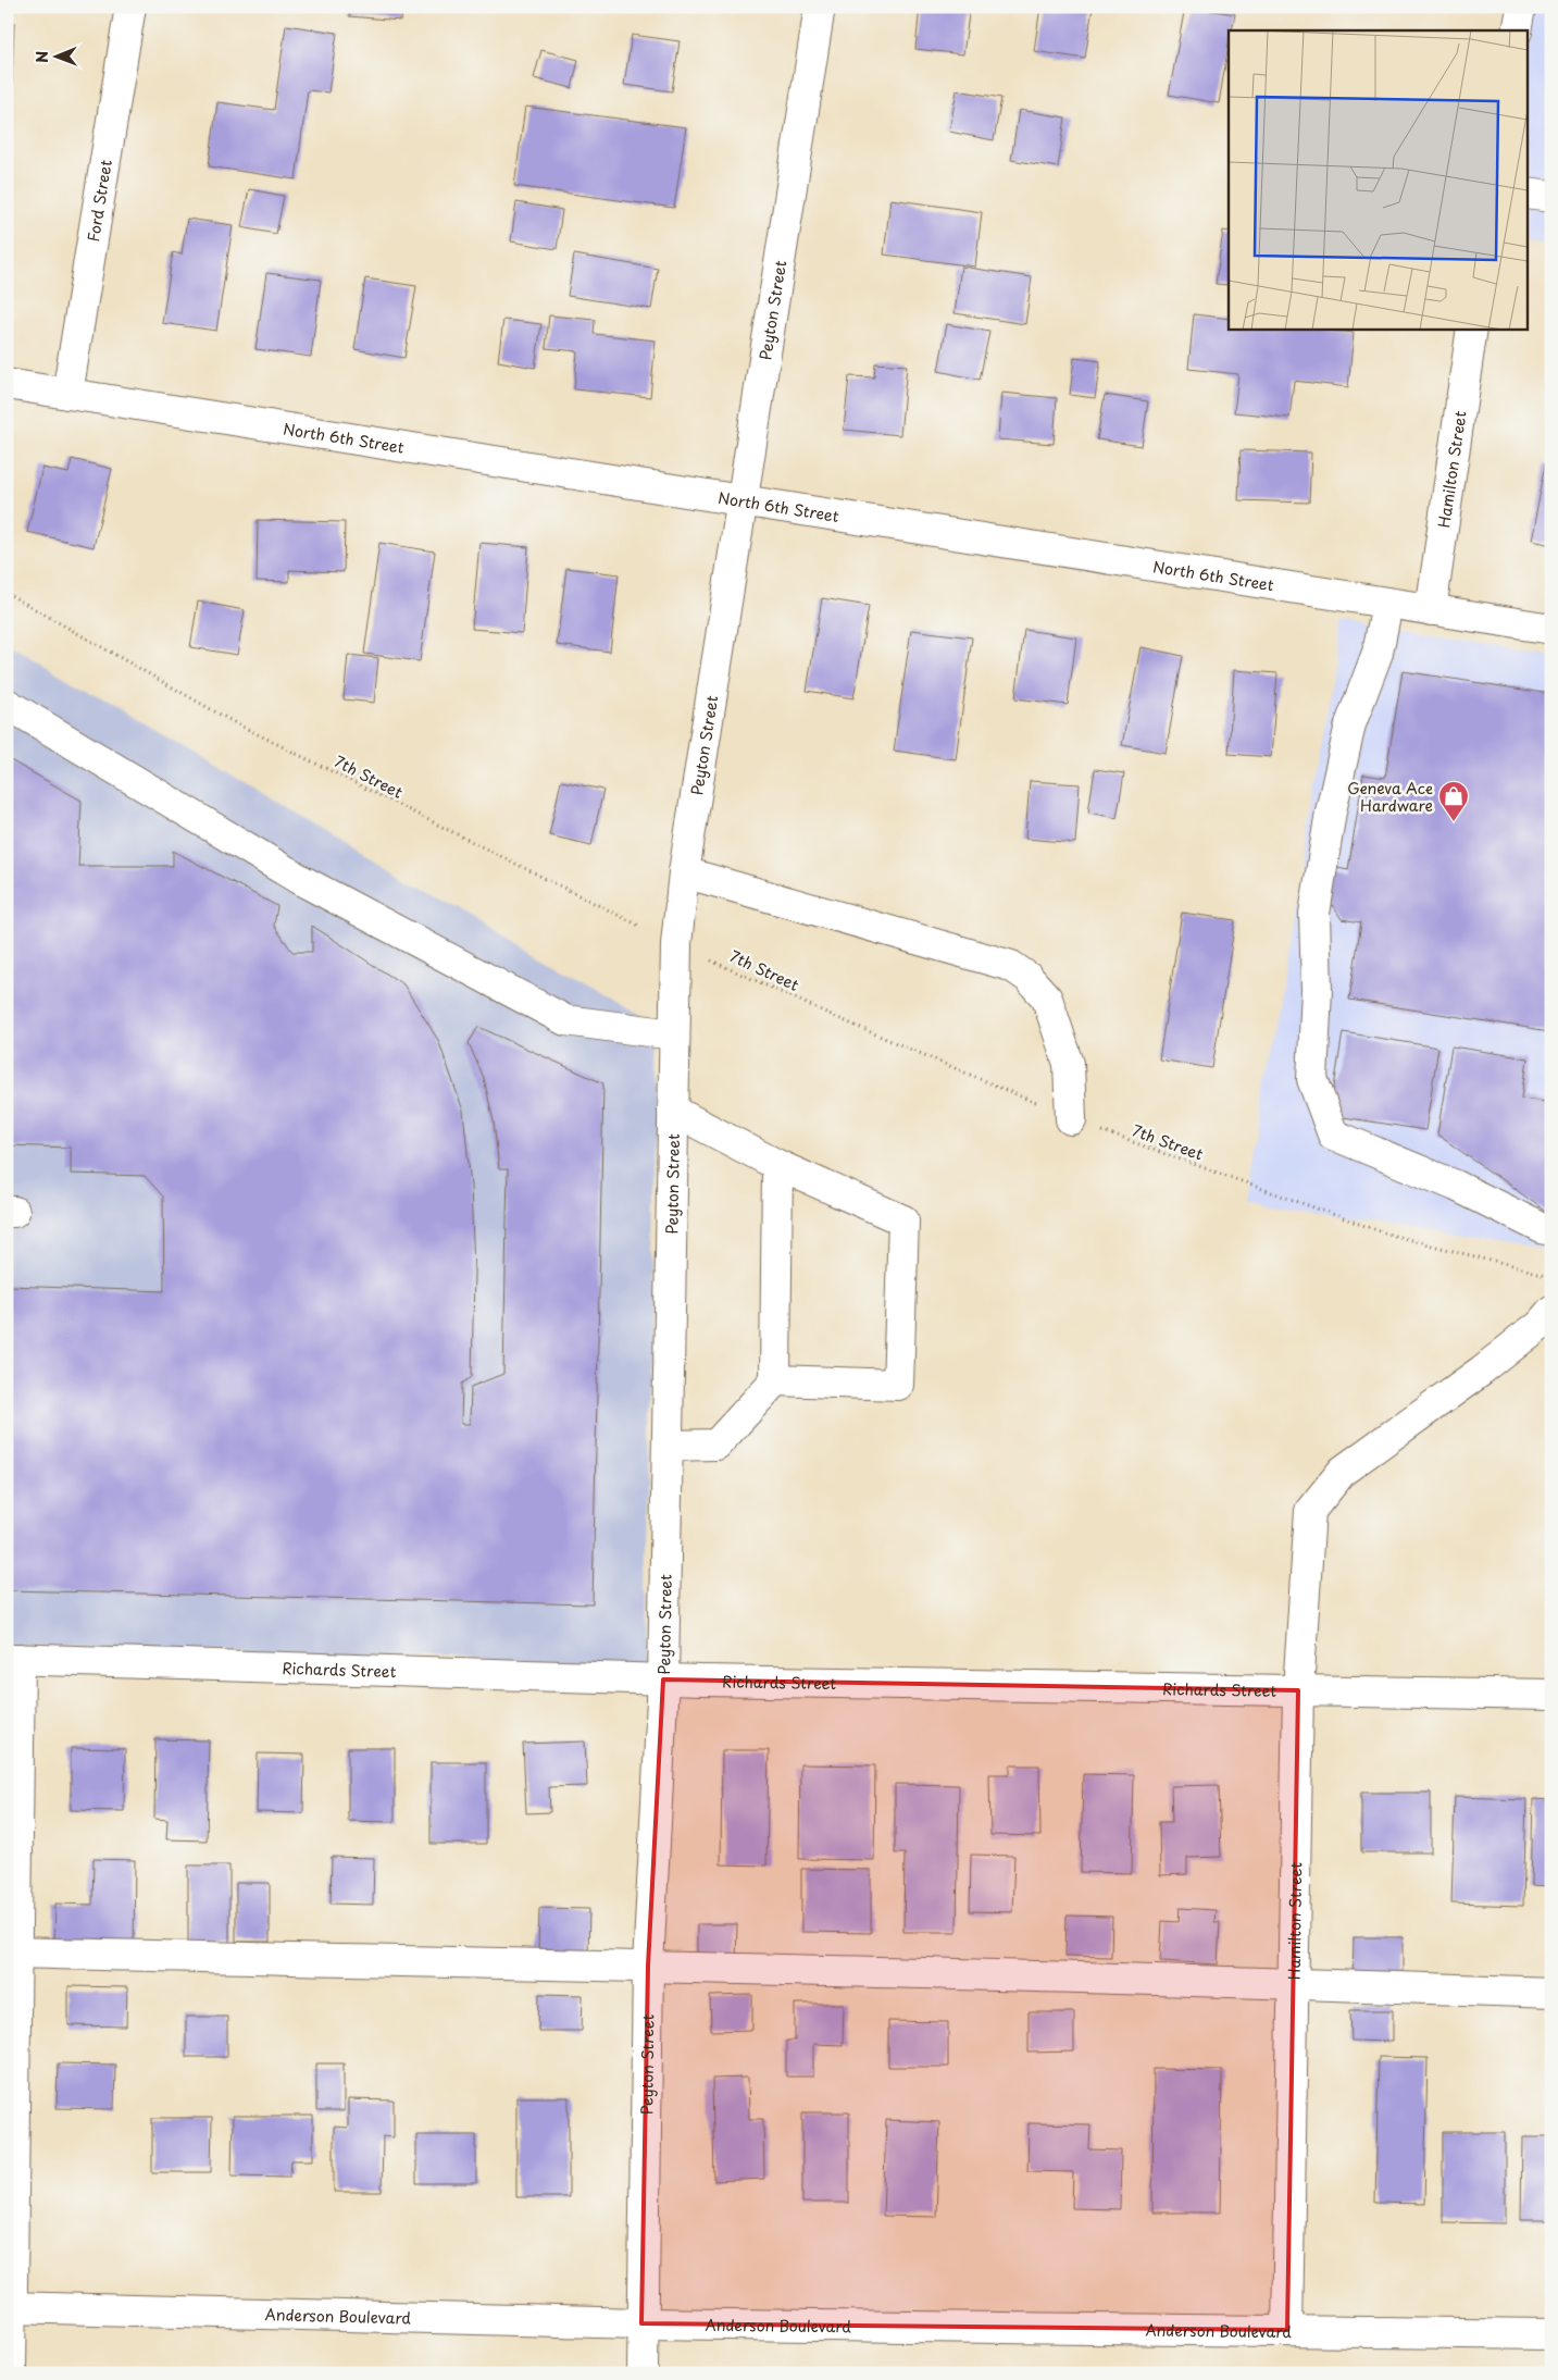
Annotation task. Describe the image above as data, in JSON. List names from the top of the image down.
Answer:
{
  "streets": {
    "street": [
      "Ford Street",
      "Peyton Street",
      "North 6th Street",
      "Hamilton Street",
      "Richards Street",
      "Anderson Boulevard"
    ],
    "path": ["7th Street"]
  },
  "crossings": [
    ["Ford Street", "North 6th Street"],
    ["Peyton Street", "North 6th Street"],
    ["Peyton Street", "7th Street"],
    ["Peyton Street", "Richards Street"],
    ["Peyton Street", "Anderson Boulevard"],
    ["North 6th Street", "Hamilton Street"],
    ["Hamilton Street", "Richards Street"],
    ["Hamilton Street", "Anderson Boulevard"]
  ],
  "places": {
    "shop": ["Geneva Ace Hardware"]
  },
  "north": "left"
}
